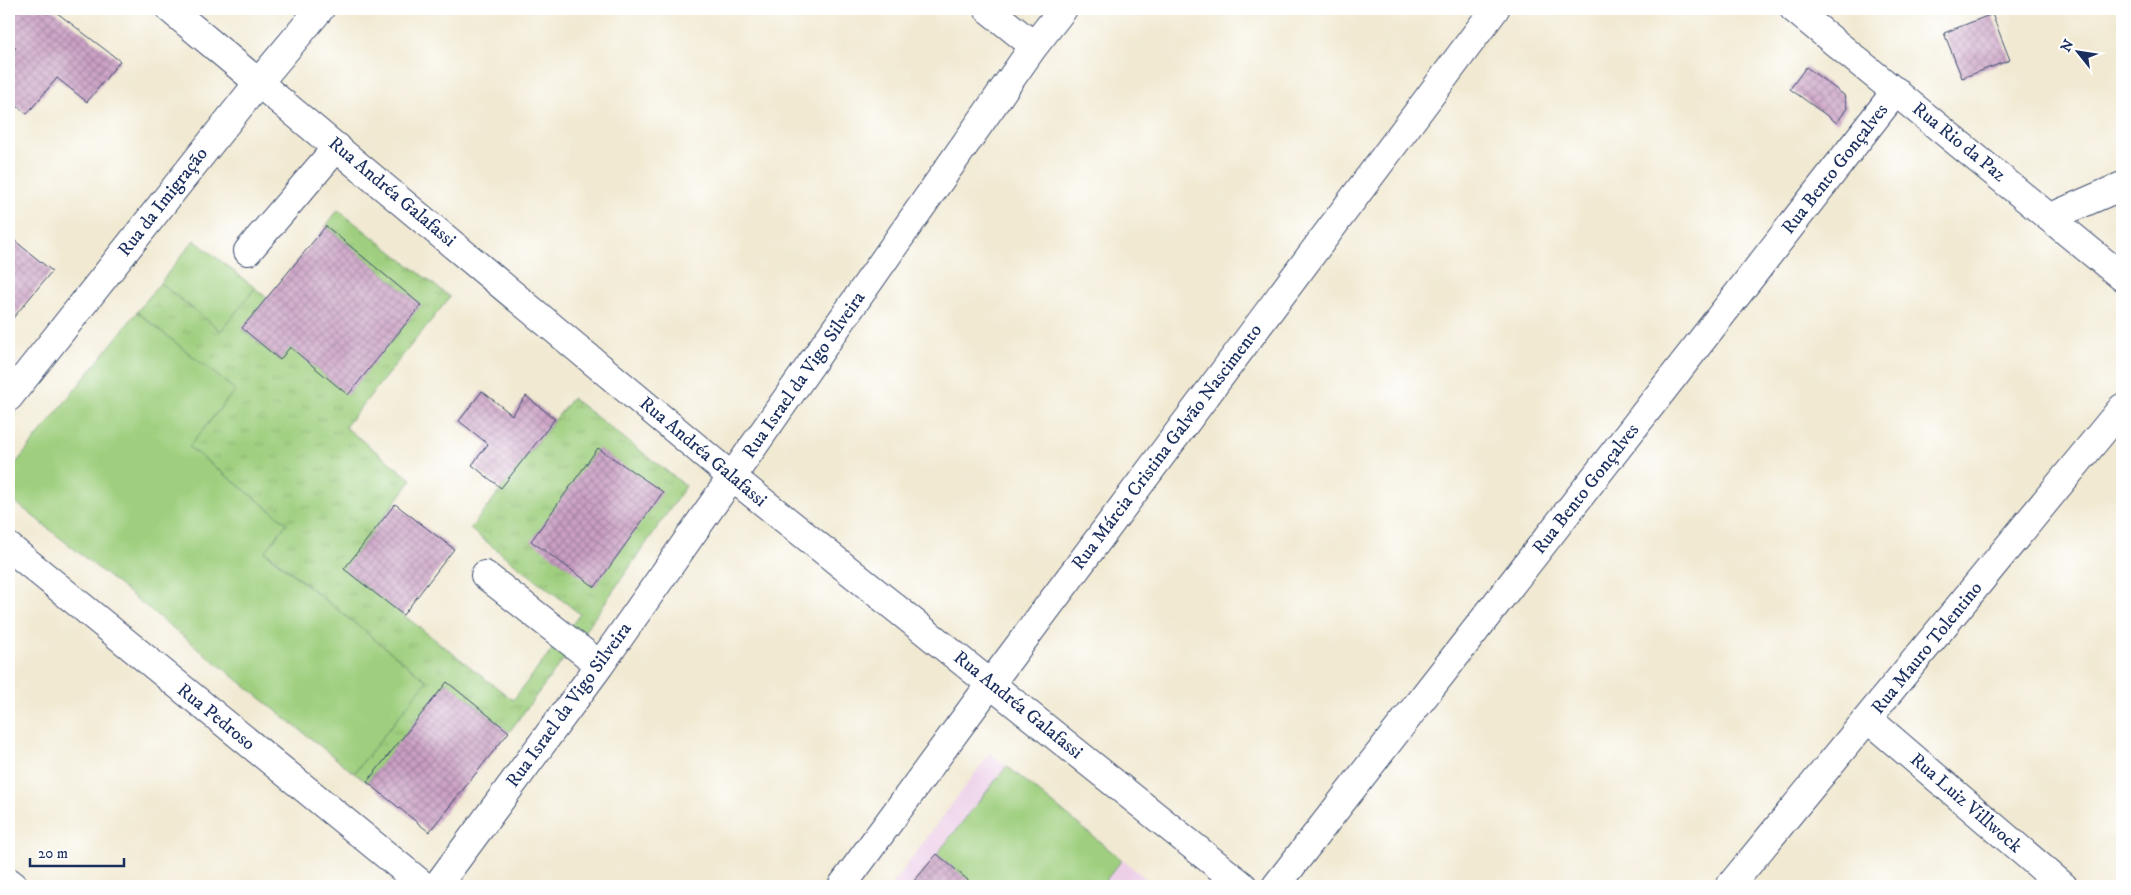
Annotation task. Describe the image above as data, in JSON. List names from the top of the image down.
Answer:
{
  "streets": {
    "street": [
      "Rua Rio da Paz",
      "Rua Bento Gonçalves",
      "Rua Andréa Galafassi",
      "Rua da Imigração",
      "Rua Israel da Vigo Silveira",
      "Rua Márcia Cristina Galvão Nascimento",
      "Rua Mauro Tolentino",
      "Rua Pedroso",
      "Rua Luiz Villwock"
    ]
  },
  "crossings": [
    ["Rua Rio da Paz", "Rua Bento Gonçalves"],
    ["Rua Andréa Galafassi", "Rua da Imigração"],
    ["Rua Andréa Galafassi", "Rua Israel da Vigo Silveira"],
    ["Rua Andréa Galafassi", "Rua Márcia Cristina Galvão Nascimento"],
    ["Rua Mauro Tolentino", "Rua Luiz Villwock"]
  ],
  "scale_bar": "20 m",
  "north": "top left"
}
